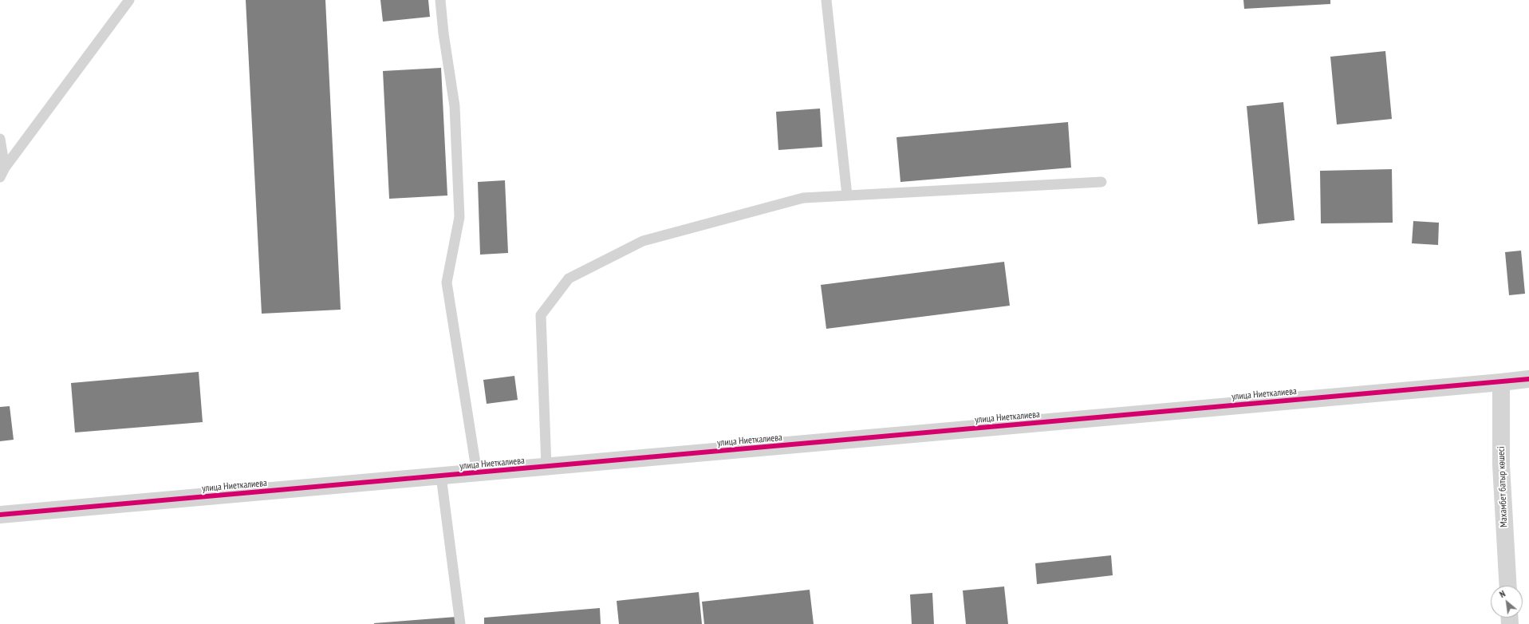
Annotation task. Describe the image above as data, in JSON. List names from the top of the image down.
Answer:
{
  "streets": {
    "street": ["улица Ниеткалиева", "Махамбет батыр көшесі"]
  },
  "crossings": [
    ["улица Ниеткалиева", "Махамбет батыр көшесі"]
  ],
  "north": "top left"
}
